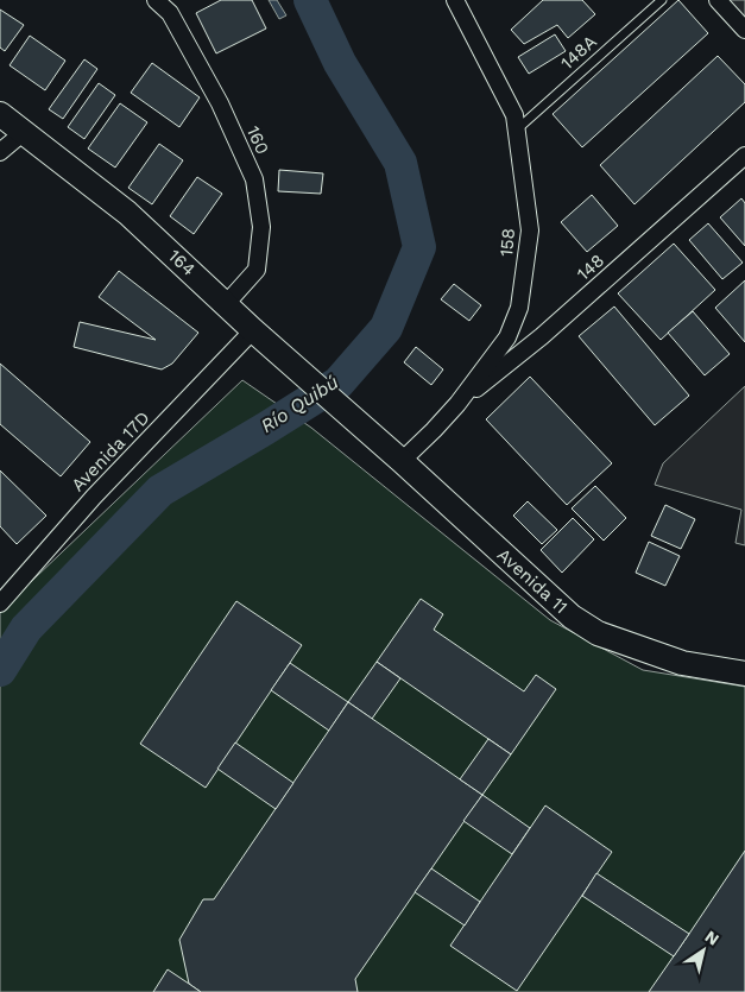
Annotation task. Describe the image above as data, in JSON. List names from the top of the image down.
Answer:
{
  "streets": {
    "street": [
      "160",
      "158",
      "164",
      "148",
      "Avenida 17D",
      "Avenida 11"
    ],
    "lane": ["148A"]
  },
  "crossings": [
    ["148A", "158"],
    ["160", "164"],
    ["158", "148"],
    ["158", "Avenida 11"],
    ["164", "Avenida 17D"],
    ["164", "Avenida 11"]
  ],
  "water": ["Río Quibú"],
  "north": "top right"
}
